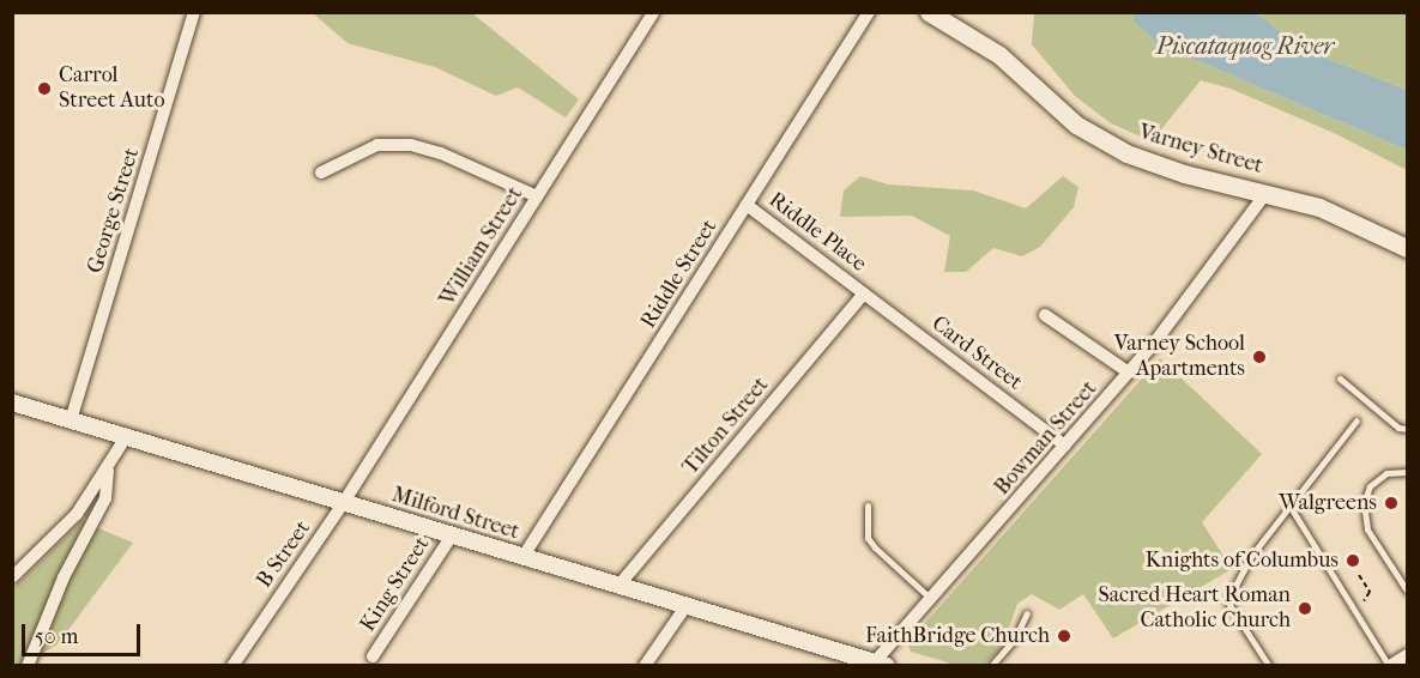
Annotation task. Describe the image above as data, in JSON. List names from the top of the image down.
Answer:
{
  "streets": {
    "main road": ["Varney Street"],
    "street": [
      "George Street",
      "Riddle Place",
      "William Street",
      "Riddle Street",
      "Card Street",
      "Tilton Street",
      "Bowman Street",
      "Milford Street",
      "B Street",
      "King Street"
    ]
  },
  "crossings": [
    ["Varney Street", "Bowman Street"],
    ["George Street", "Milford Street"],
    ["Riddle Place", "Riddle Street"],
    ["Riddle Place", "Card Street"],
    ["Riddle Place", "Tilton Street"],
    ["William Street", "Milford Street"],
    ["William Street", "B Street"],
    ["Riddle Street", "Milford Street"],
    ["Card Street", "Tilton Street"],
    ["Card Street", "Bowman Street"],
    ["Tilton Street", "Milford Street"],
    ["Bowman Street", "Milford Street"],
    ["Milford Street", "B Street"],
    ["Milford Street", "King Street"]
  ],
  "water": ["Piscataquog River"],
  "places": [
    "Carrol Street Auto",
    "Varney School Apartments",
    "Walgreens",
    "Knights of Columbus",
    "Sacred Heart Roman Catholic Church",
    "FaithBridge Church"
  ],
  "scale_bar": "50 m"
}
